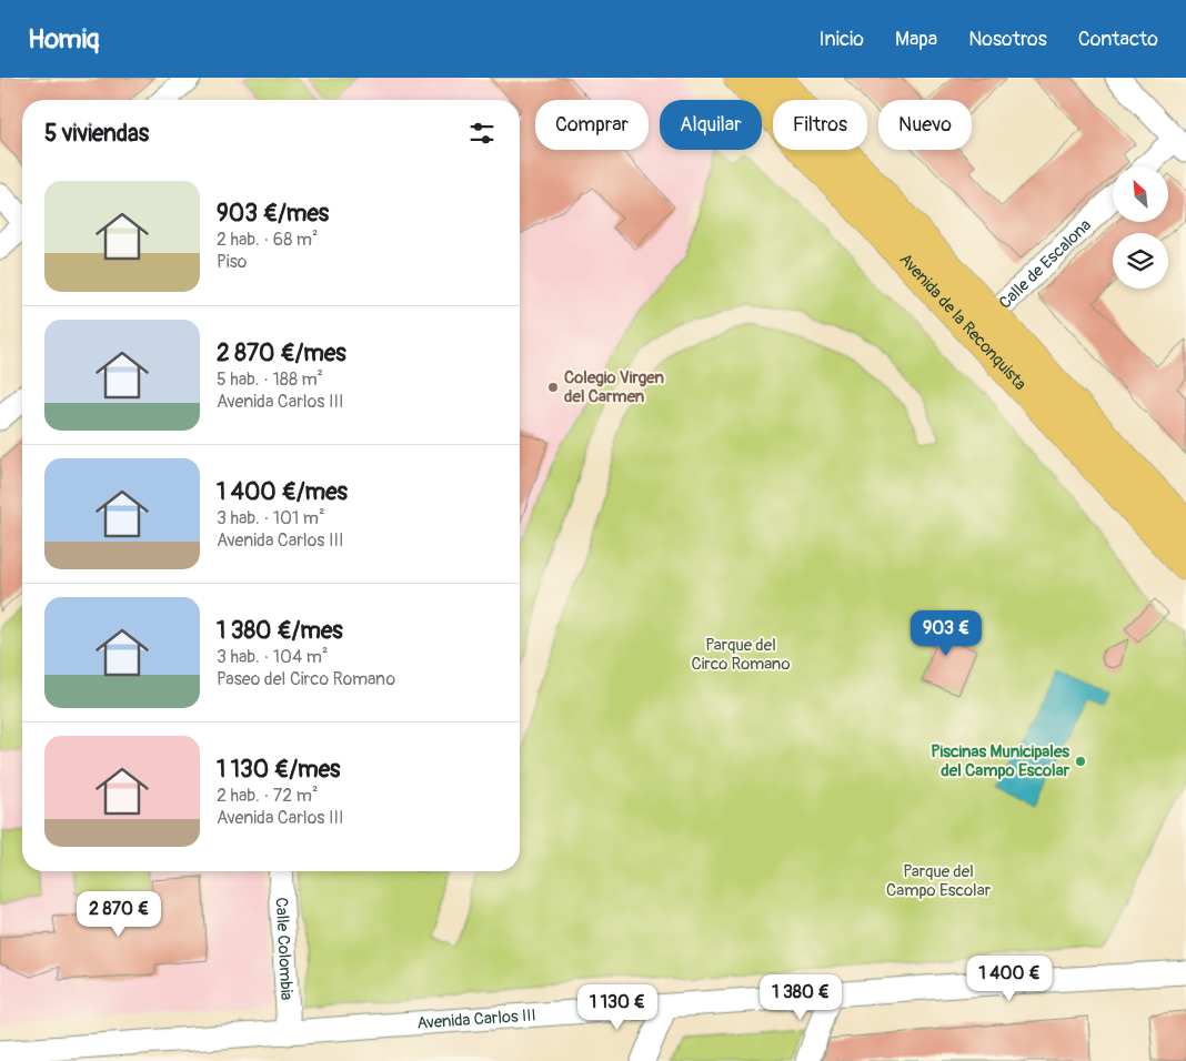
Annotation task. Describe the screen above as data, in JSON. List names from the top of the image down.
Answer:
{
  "streets": {
    "main road": ["Avenida de la Reconquista"],
    "street": ["Calle de Escalona", "Calle Colombia", "Avenida Carlos III"]
  },
  "crossings": [
    ["Calle de Escalona", "Avenida de la Reconquista"],
    ["Calle Colombia", "Avenida Carlos III"]
  ],
  "parks": ["Parque del Circo Romano", "Parque del Campo Escolar"],
  "places": ["Colegio Virgen del Carmen", "Piscinas Municipales del Campo Escolar"],
  "north": "top left",
  "page": {
    "header": "Homiq",
    "nav": [
      "Inicio",
      "Mapa",
      "Nosotros",
      "Contacto"
    ],
    "chip": [
      "Comprar",
      "Alquilar",
      "Filtros",
      "Nuevo"
    ],
    "heading": "5 viviendas",
    "list": [
      {
        "name": "903 €/mes",
        "note": "2 hab. · 68 m² · Piso"
      },
      {
        "name": "2 870 €/mes",
        "note": "5 hab. · 188 m² · Avenida Carlos III"
      },
      {
        "name": "1 400 €/mes",
        "note": "3 hab. · 101 m² · Avenida Carlos III"
      },
      {
        "name": "1 380 €/mes",
        "note": "3 hab. · 104 m² · Paseo del Circo Romano"
      },
      {
        "name": "1 130 €/mes",
        "note": "2 hab. · 72 m² · Avenida Carlos III"
      }
    ],
    "price": [
      "903 €",
      "2 870 €",
      "1 400 €",
      "1 380 €",
      "1 130 €"
    ]
  }
}
